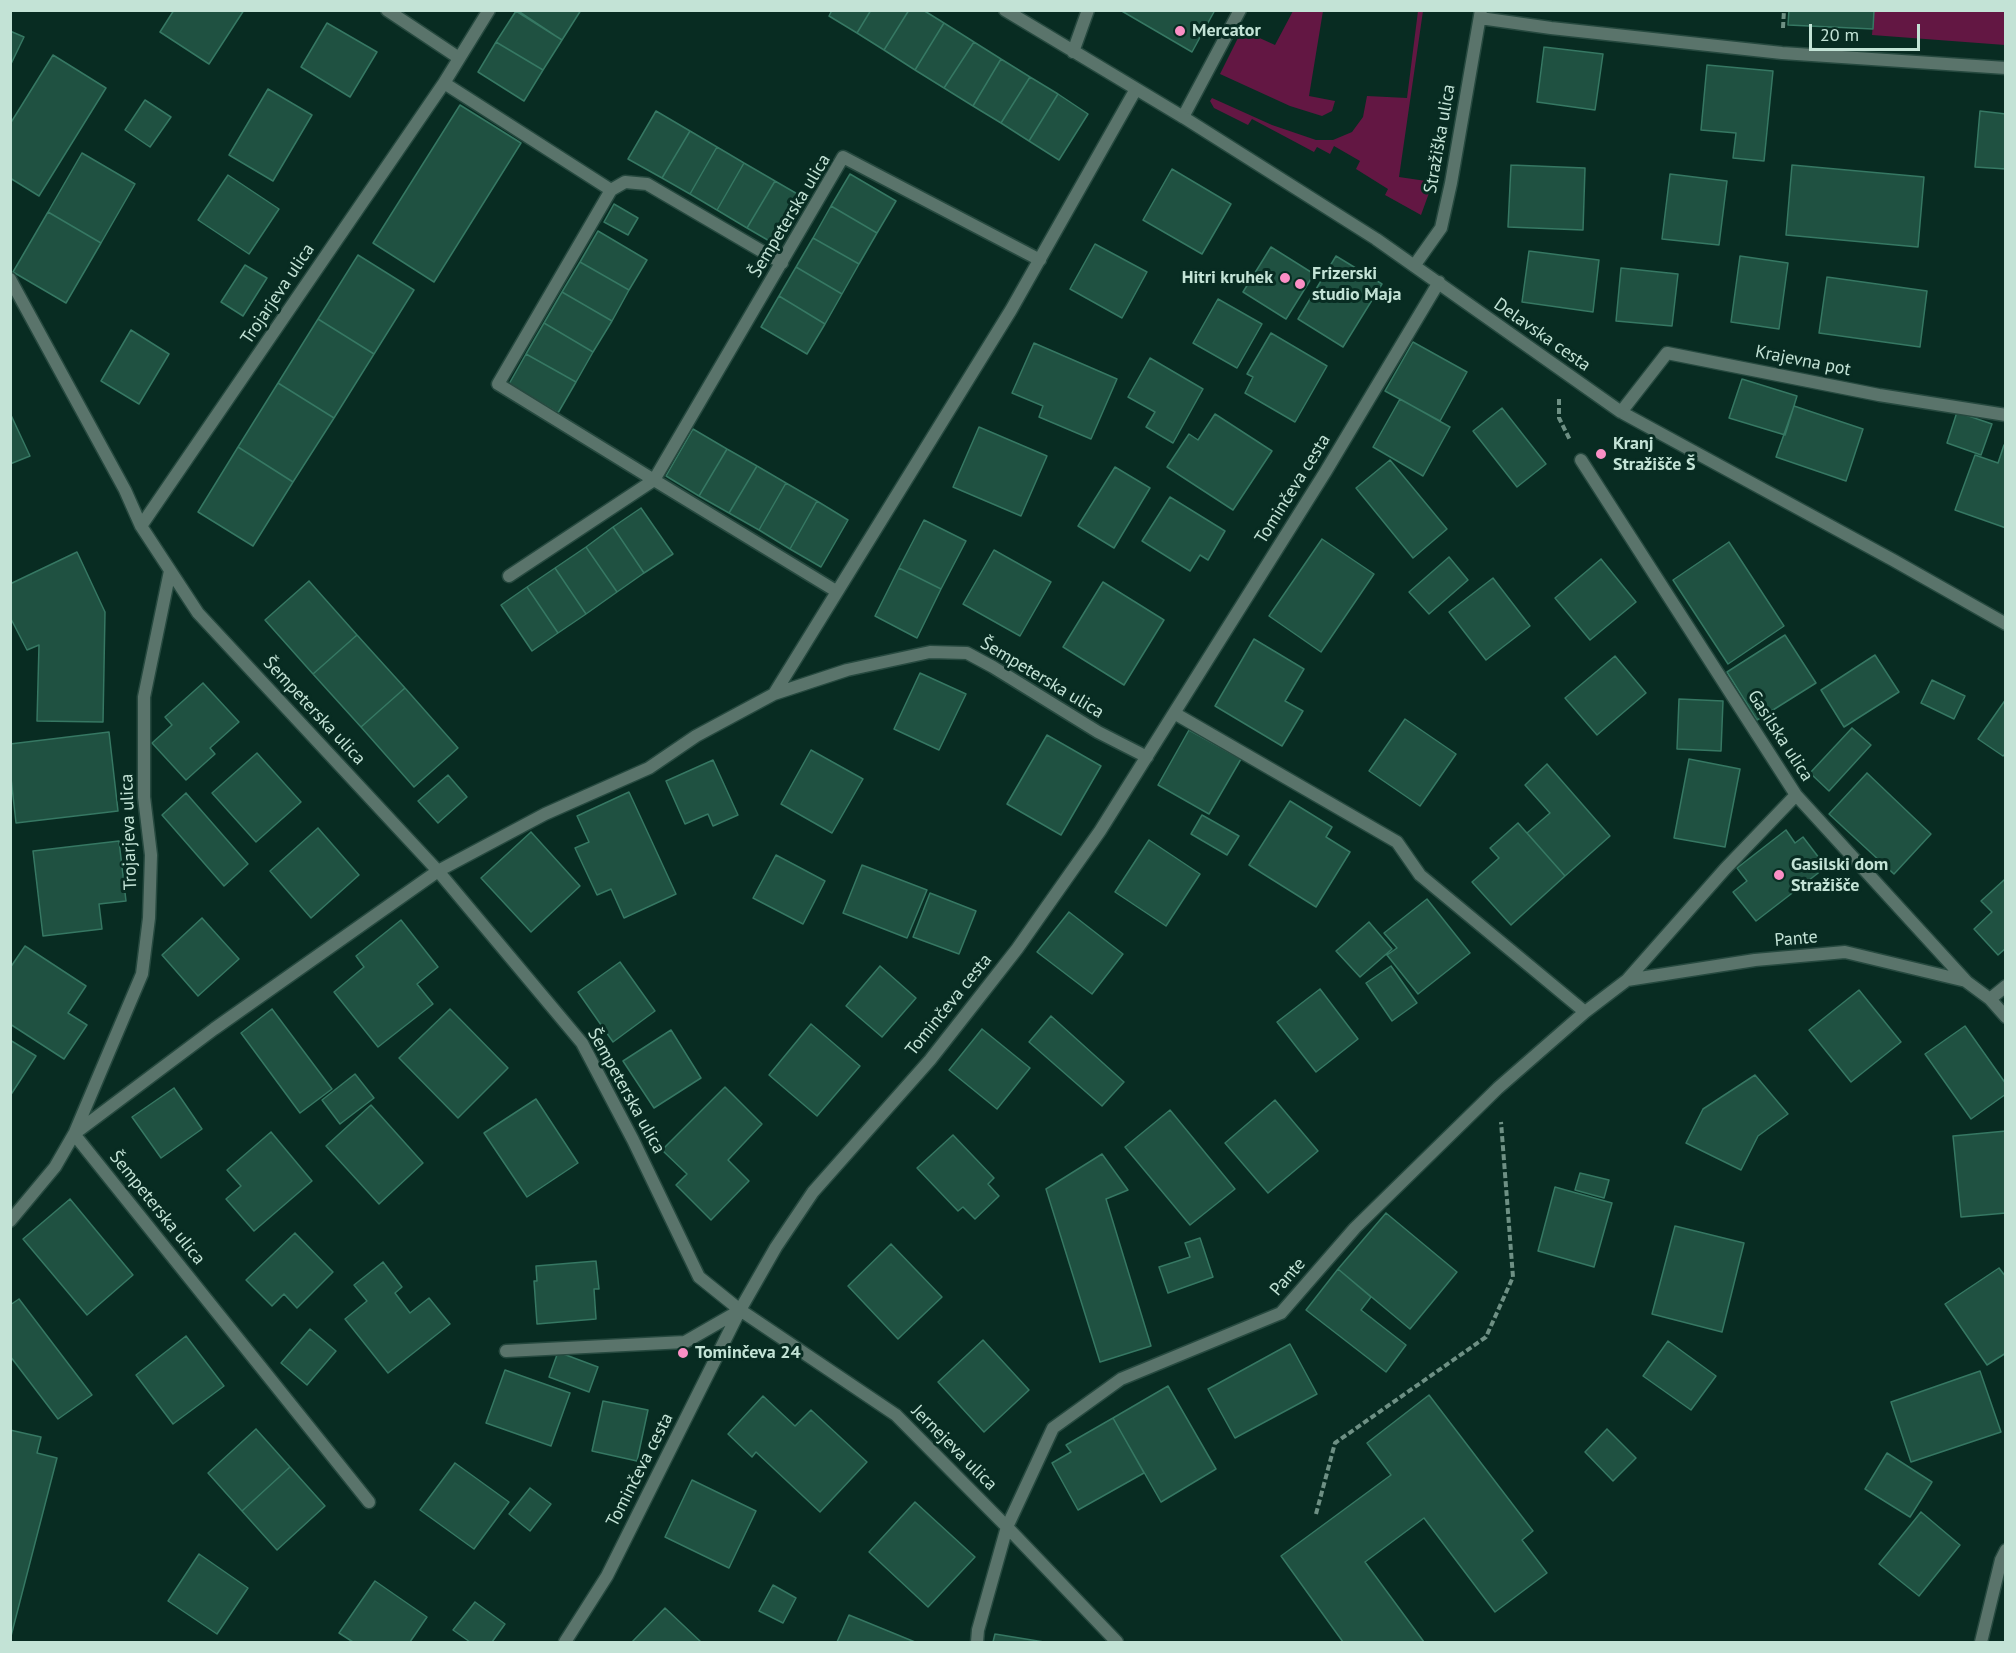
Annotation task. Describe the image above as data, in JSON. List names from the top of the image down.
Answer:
{
  "streets": {
    "street": [
      "Stražiška ulica",
      "Šempeterska ulica",
      "Trojarjeva ulica",
      "Delavska cesta",
      "Krajevna pot",
      "Tominčeva cesta",
      "Gasilska ulica",
      "Pante",
      "Jernejeva ulica"
    ]
  },
  "crossings": [
    ["Stražiška ulica", "Delavska cesta"],
    ["Šempeterska ulica", "Trojarjeva ulica"],
    ["Šempeterska ulica", "Tominčeva cesta"],
    ["Šempeterska ulica", "Jernejeva ulica"],
    ["Delavska cesta", "Krajevna pot"],
    ["Delavska cesta", "Tominčeva cesta"],
    ["Tominčeva cesta", "Jernejeva ulica"],
    ["Gasilska ulica", "Pante"],
    ["Pante", "Jernejeva ulica"]
  ],
  "places": [
    "Mercator",
    "Hitri kruhek",
    "Frizerski studio Maja",
    "Kranj Stražišče Š",
    "Gasilski dom Stražišče",
    "Tominčeva 24"
  ],
  "scale_bar": "20 m"
}
